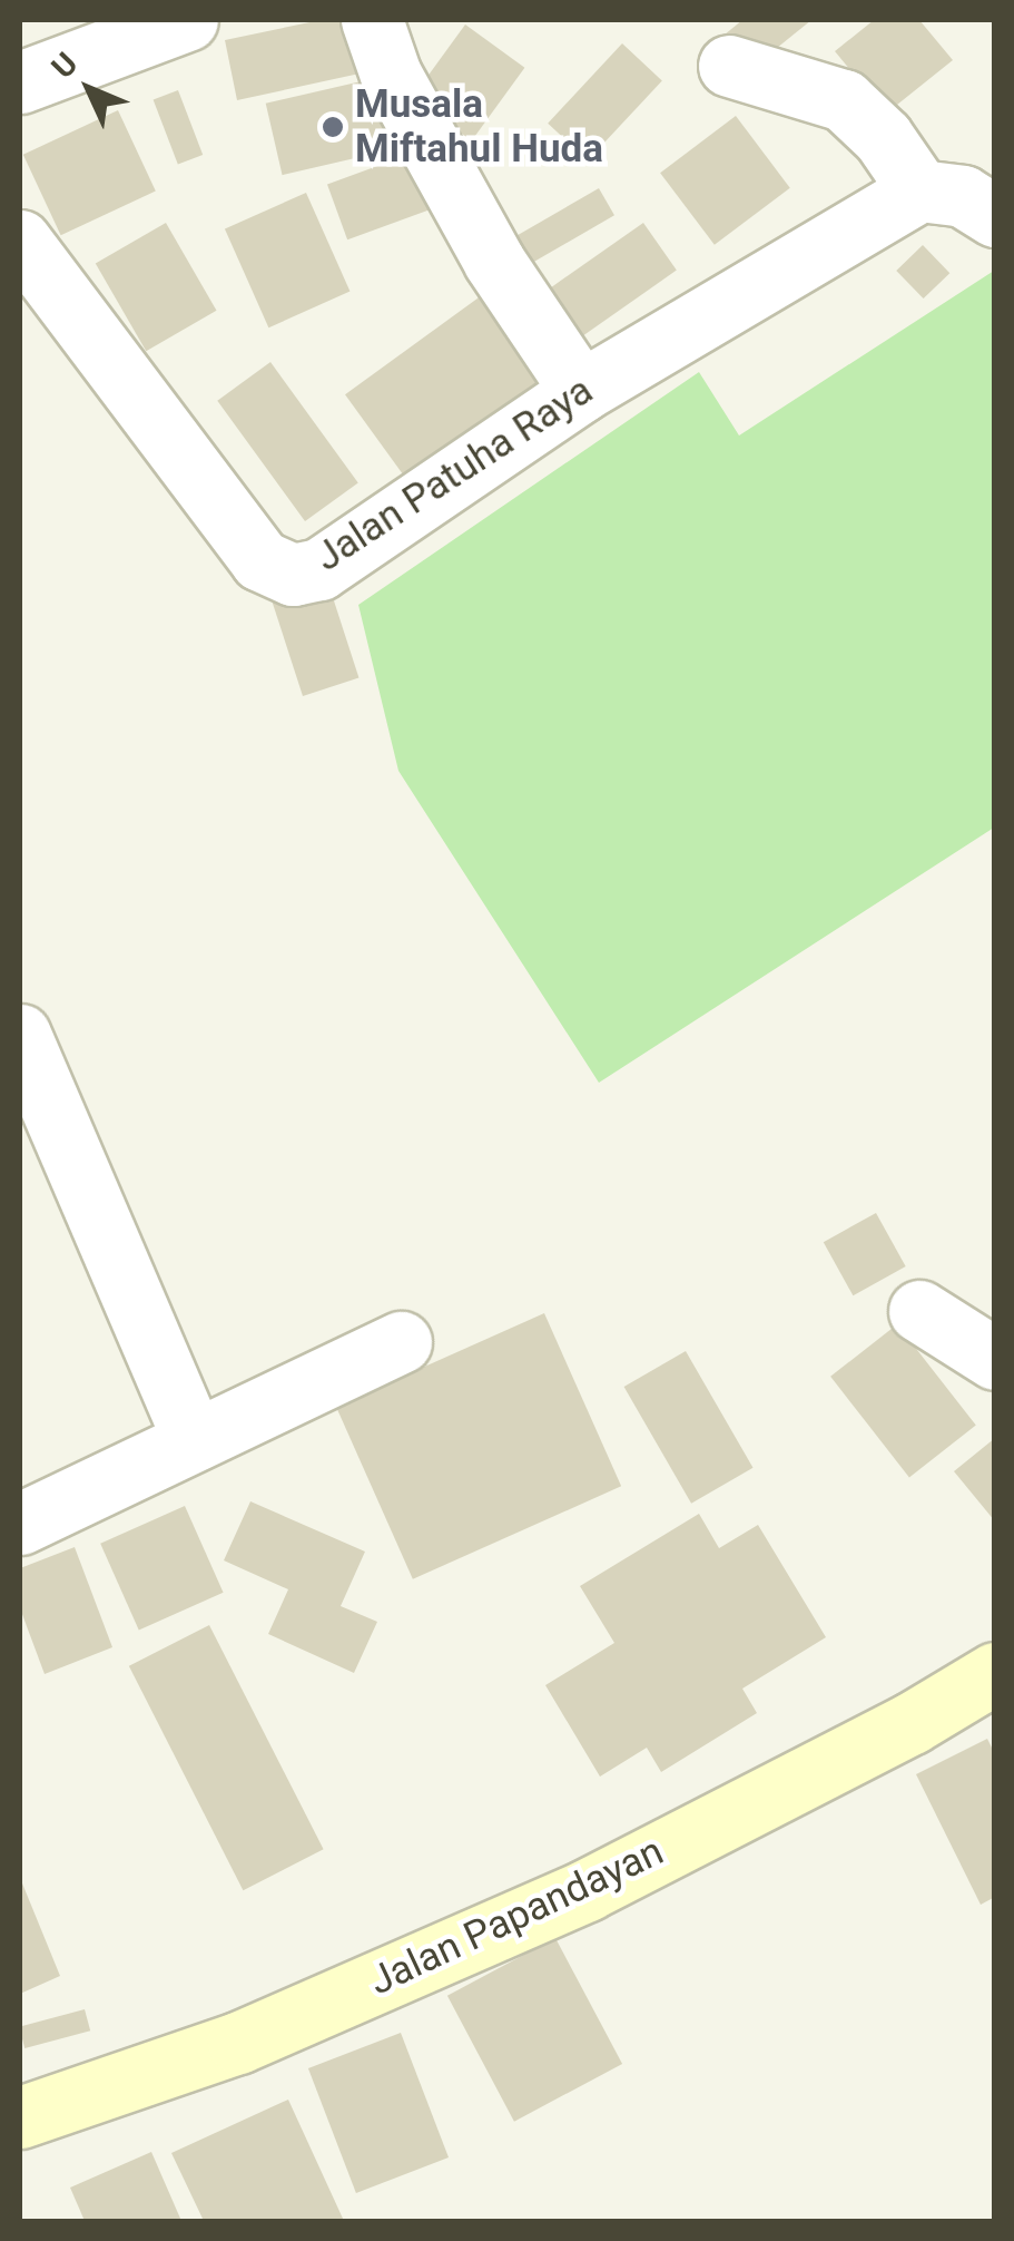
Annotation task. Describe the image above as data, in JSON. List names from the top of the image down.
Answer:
{
  "streets": {
    "main road": ["Jalan Papandayan"],
    "street": ["Jalan Patuha Raya"]
  },
  "places": ["Musala Miftahul Huda"],
  "north": "top left"
}
